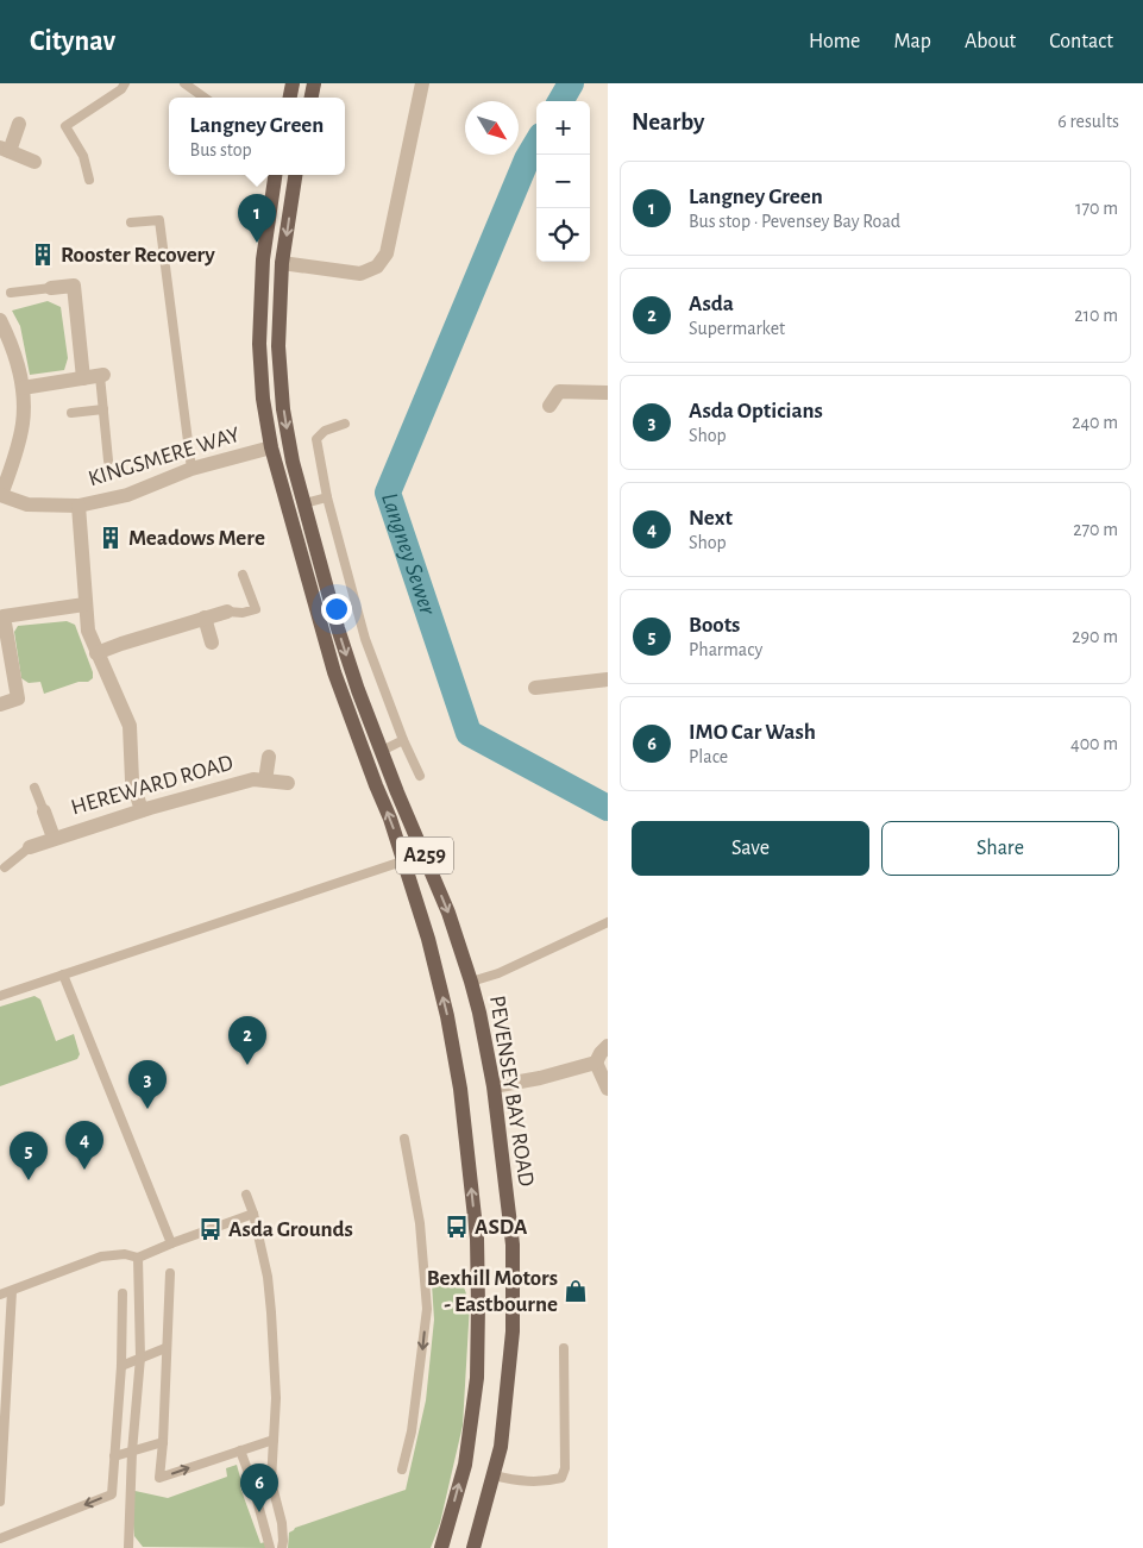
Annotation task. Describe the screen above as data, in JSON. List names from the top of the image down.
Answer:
{
  "streets": {
    "main road": ["A259", "PEVENSEY BAY ROAD"],
    "street": ["KINGSMERE WAY", "HEREWARD ROAD"]
  },
  "crossings": [
    ["KINGSMERE WAY", "A259"]
  ],
  "water": ["Langney Sewer"],
  "places": {
    "building": ["Rooster Recovery", "Meadows Mere"],
    "bus stop": ["ASDA", "Asda Grounds"],
    "shop": ["Bexhill Motors - Eastbourne"]
  },
  "north": "bottom right",
  "page": {
    "header": "Citynav",
    "nav": [
      "Home",
      "Map",
      "About",
      "Contact"
    ],
    "heading": ["Nearby", "6 results"],
    "popup": ["Langney Green", "Bus stop"],
    "map_buttons": ["+", "−"],
    "list": [
      {
        "mark": "1",
        "name": "Langney Green",
        "note": "Bus stop · Pevensey Bay Road",
        "value": "170 m"
      },
      {
        "mark": "2",
        "name": "Asda",
        "note": "Supermarket",
        "value": "210 m"
      },
      {
        "mark": "3",
        "name": "Asda Opticians",
        "note": "Shop",
        "value": "240 m"
      },
      {
        "mark": "4",
        "name": "Next",
        "note": "Shop",
        "value": "270 m"
      },
      {
        "mark": "5",
        "name": "Boots",
        "note": "Pharmacy",
        "value": "290 m"
      },
      {
        "mark": "6",
        "name": "IMO Car Wash",
        "note": "Place",
        "value": "400 m"
      }
    ],
    "pins": [
      "1",
      "2",
      "3",
      "4",
      "5",
      "6"
    ],
    "buttons": ["Save", "Share"]
  }
}
